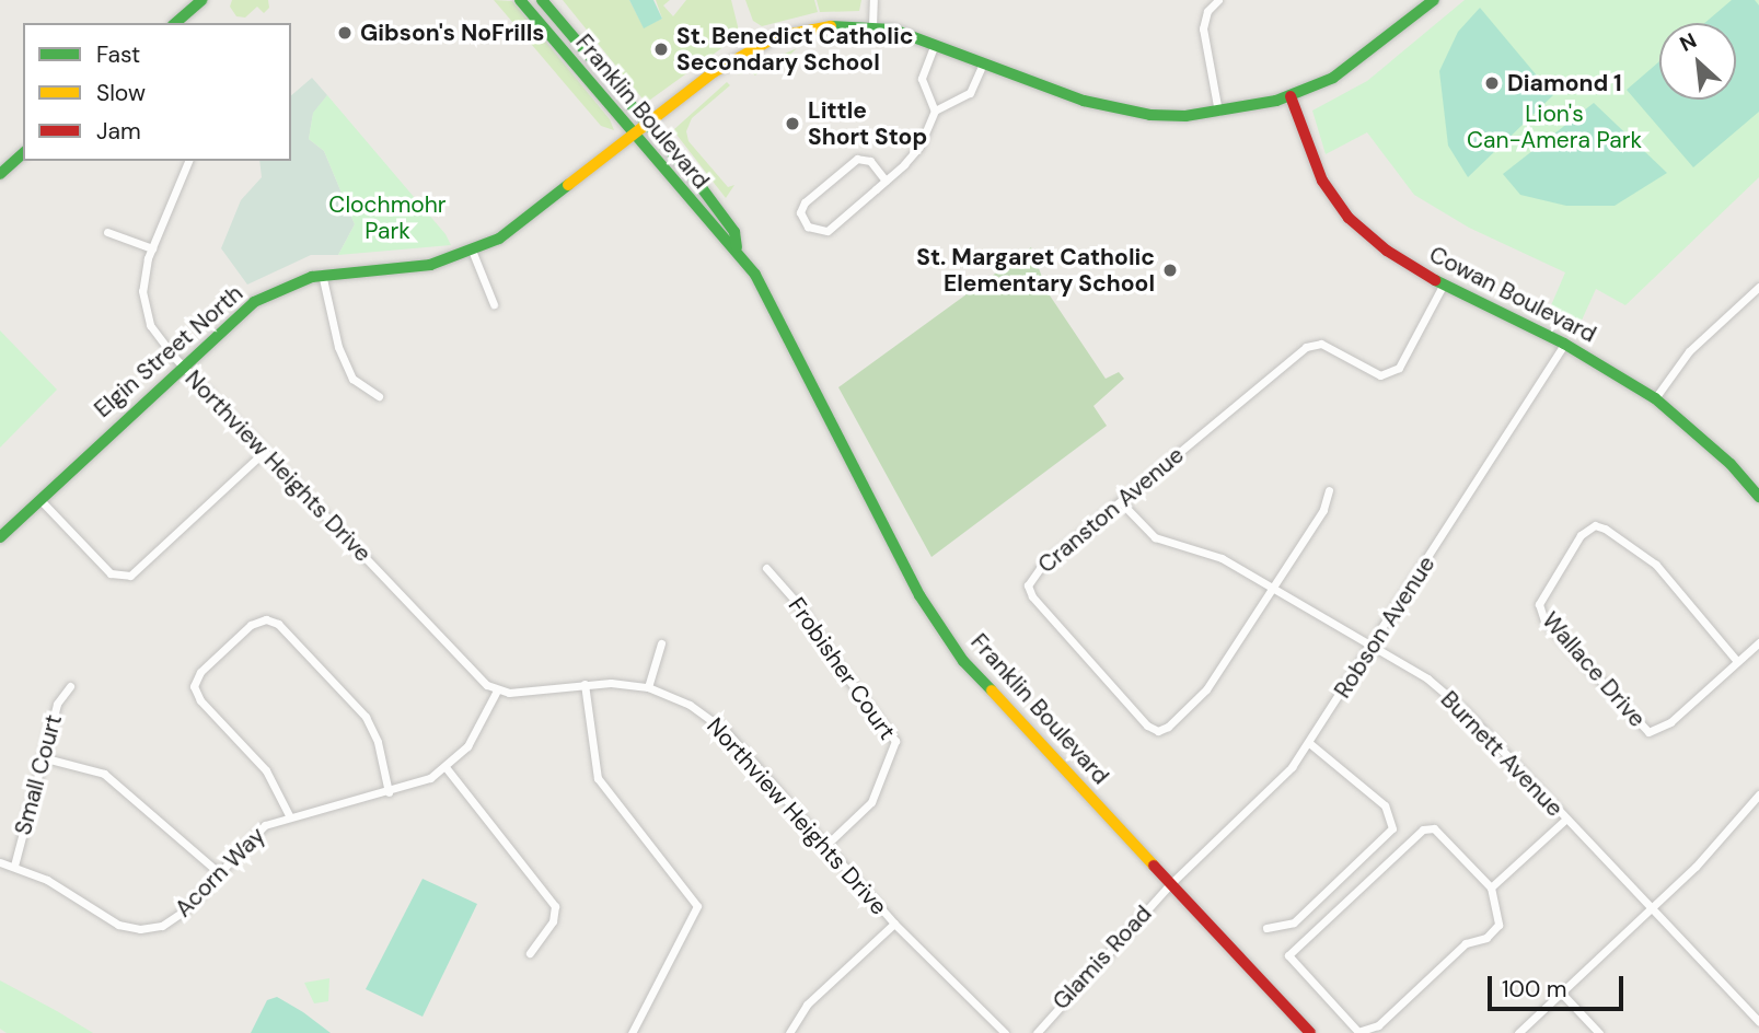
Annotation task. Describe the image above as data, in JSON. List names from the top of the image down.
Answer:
{
  "streets": {
    "street": [
      "Franklin Boulevard",
      "Cowan Boulevard",
      "Elgin Street North",
      "Northview Heights Drive",
      "Cranston Avenue",
      "Robson Avenue",
      "Frobisher Court",
      "Wallace Drive",
      "Burnett Avenue",
      "Small Court",
      "Acorn Way",
      "Glamis Road"
    ]
  },
  "crossings": [
    ["Franklin Boulevard", "Elgin Street North"],
    ["Franklin Boulevard", "Robson Avenue"],
    ["Franklin Boulevard", "Glamis Road"],
    ["Cowan Boulevard", "Elgin Street North"],
    ["Cowan Boulevard", "Cranston Avenue"],
    ["Cowan Boulevard", "Robson Avenue"],
    ["Elgin Street North", "Northview Heights Drive"],
    ["Northview Heights Drive", "Frobisher Court"],
    ["Northview Heights Drive", "Acorn Way"],
    ["Cranston Avenue", "Burnett Avenue"],
    ["Robson Avenue", "Burnett Avenue"],
    ["Robson Avenue", "Glamis Road"],
    ["Small Court", "Acorn Way"]
  ],
  "parks": ["Lion's Can-Amera Park", "Clochmohr Park"],
  "places": [
    "Gibson's NoFrills",
    "St. Benedict Catholic Secondary School",
    "Diamond 1",
    "Little Short Stop",
    "St. Margaret Catholic Elementary School"
  ],
  "legend": ["Fast", "Slow", "Jam"],
  "scale_bar": "100 m",
  "north": "top left"
}
